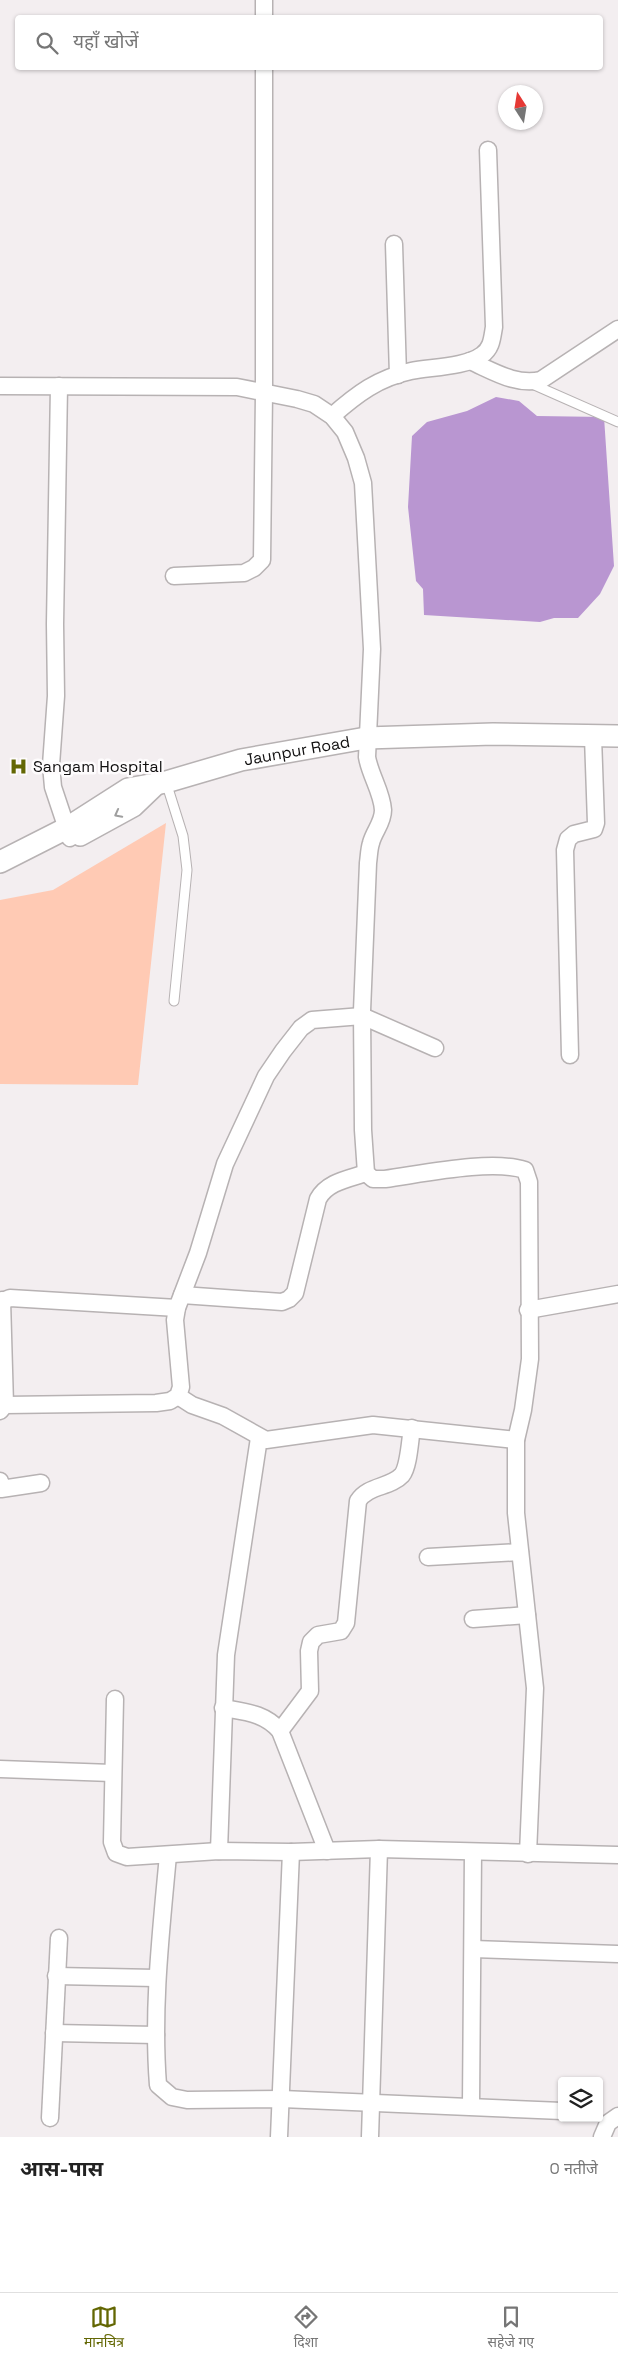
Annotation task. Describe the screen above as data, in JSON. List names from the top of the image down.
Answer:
{
  "streets": {
    "street": ["Jaunpur Road"]
  },
  "places": {
    "hospital": ["Sangam Hospital"]
  },
  "north": "top",
  "page": {
    "search": "यहाँ खोजें",
    "heading": ["आस-पास", "0 नतीजे"],
    "nav": ["मानचित्र", "दिशा", "सहेजे गए"]
  }
}
